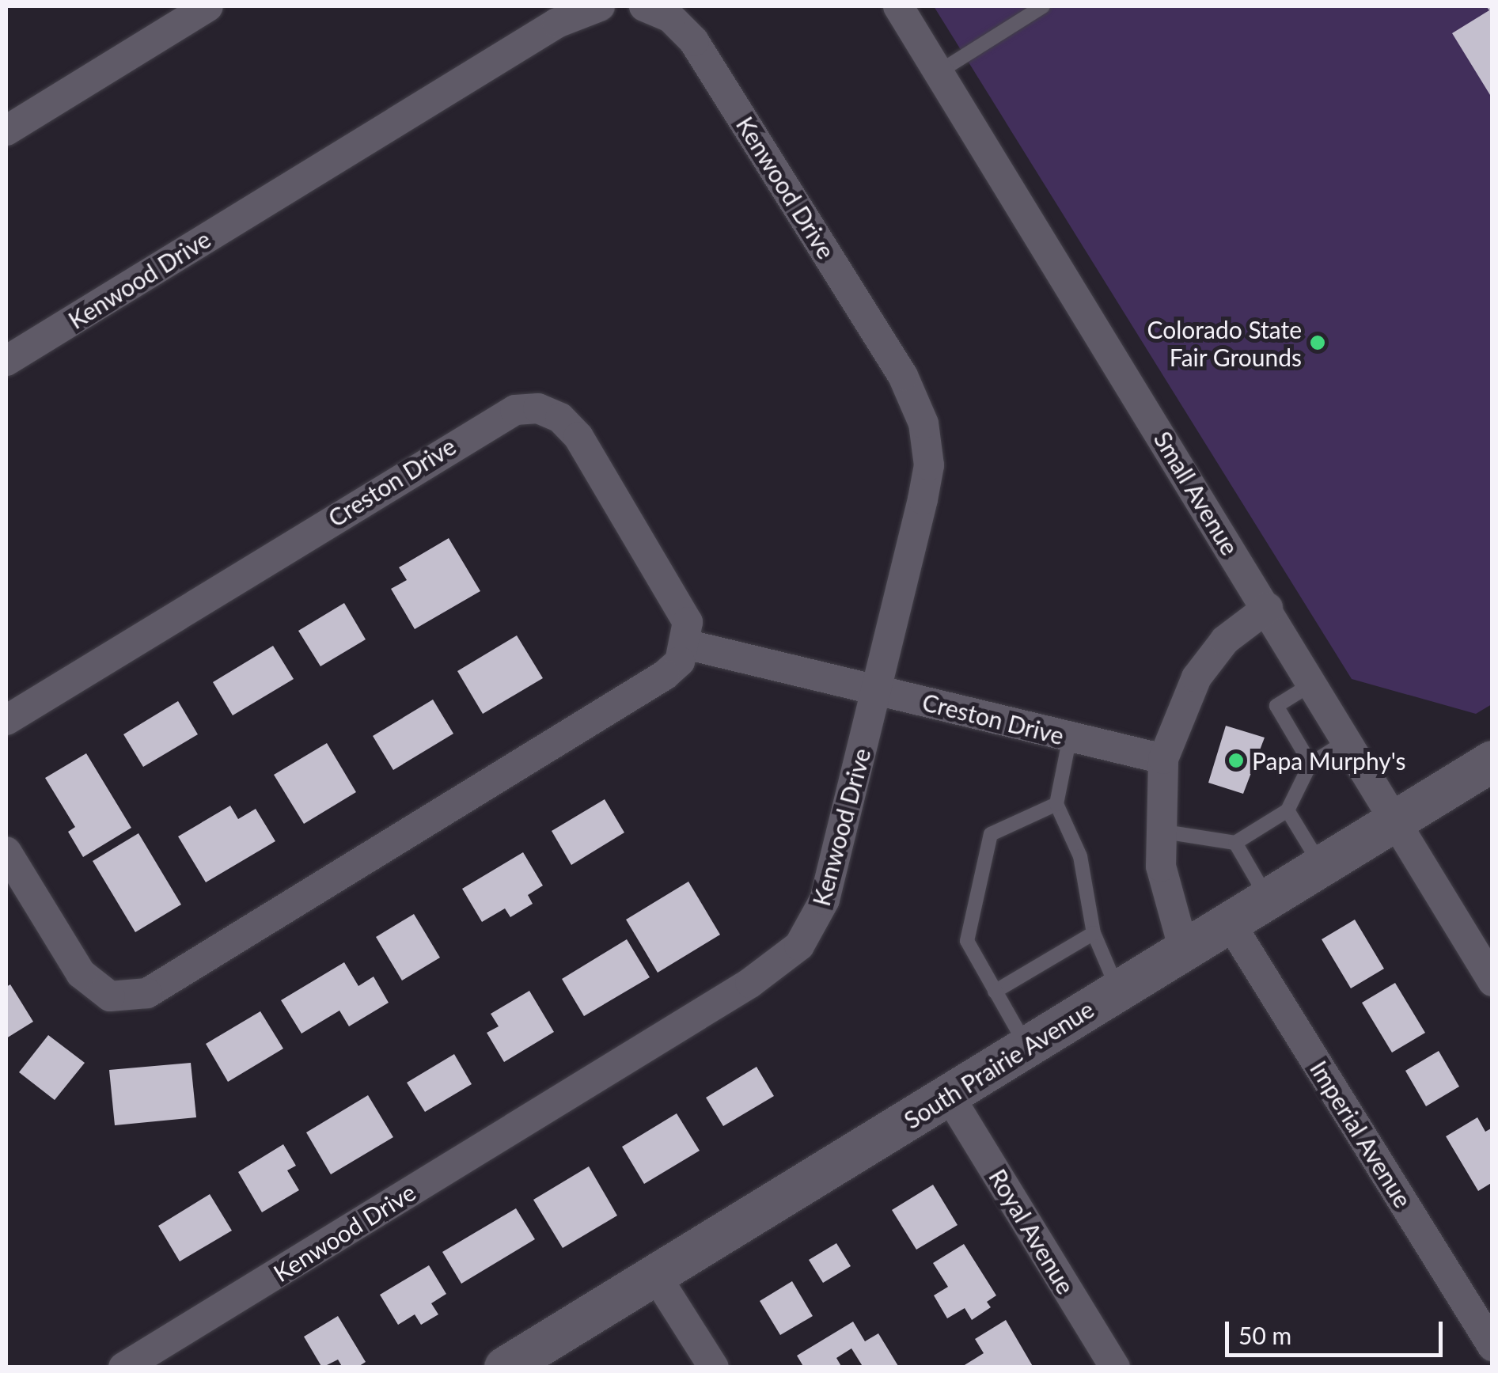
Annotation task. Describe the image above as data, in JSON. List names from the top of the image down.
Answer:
{
  "streets": {
    "main road": ["South Prairie Avenue"],
    "street": [
      "Kenwood Drive",
      "Creston Drive",
      "Small Avenue",
      "Imperial Avenue",
      "Royal Avenue"
    ]
  },
  "crossings": [
    ["Kenwood Drive", "Creston Drive"],
    ["Small Avenue", "South Prairie Avenue"],
    ["South Prairie Avenue", "Imperial Avenue"],
    ["South Prairie Avenue", "Royal Avenue"]
  ],
  "places": ["Colorado State Fair Grounds", "Papa Murphy's"],
  "scale_bar": "50 m"
}
